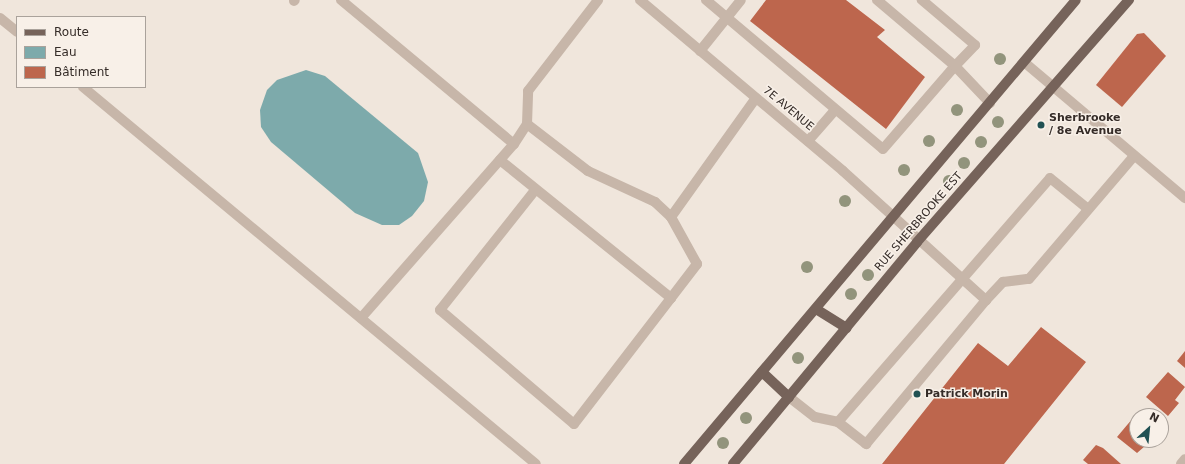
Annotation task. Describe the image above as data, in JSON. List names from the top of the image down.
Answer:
{
  "streets": {
    "main road": ["RUE SHERBROOKE EST"],
    "street": ["7E AVENUE"]
  },
  "crossings": [
    ["7E AVENUE", "RUE SHERBROOKE EST"]
  ],
  "places": ["Sherbrooke / 8e Avenue", "Patrick Morin"],
  "legend": ["Route", "Eau", "Bâtiment"],
  "north": "top right"
}
